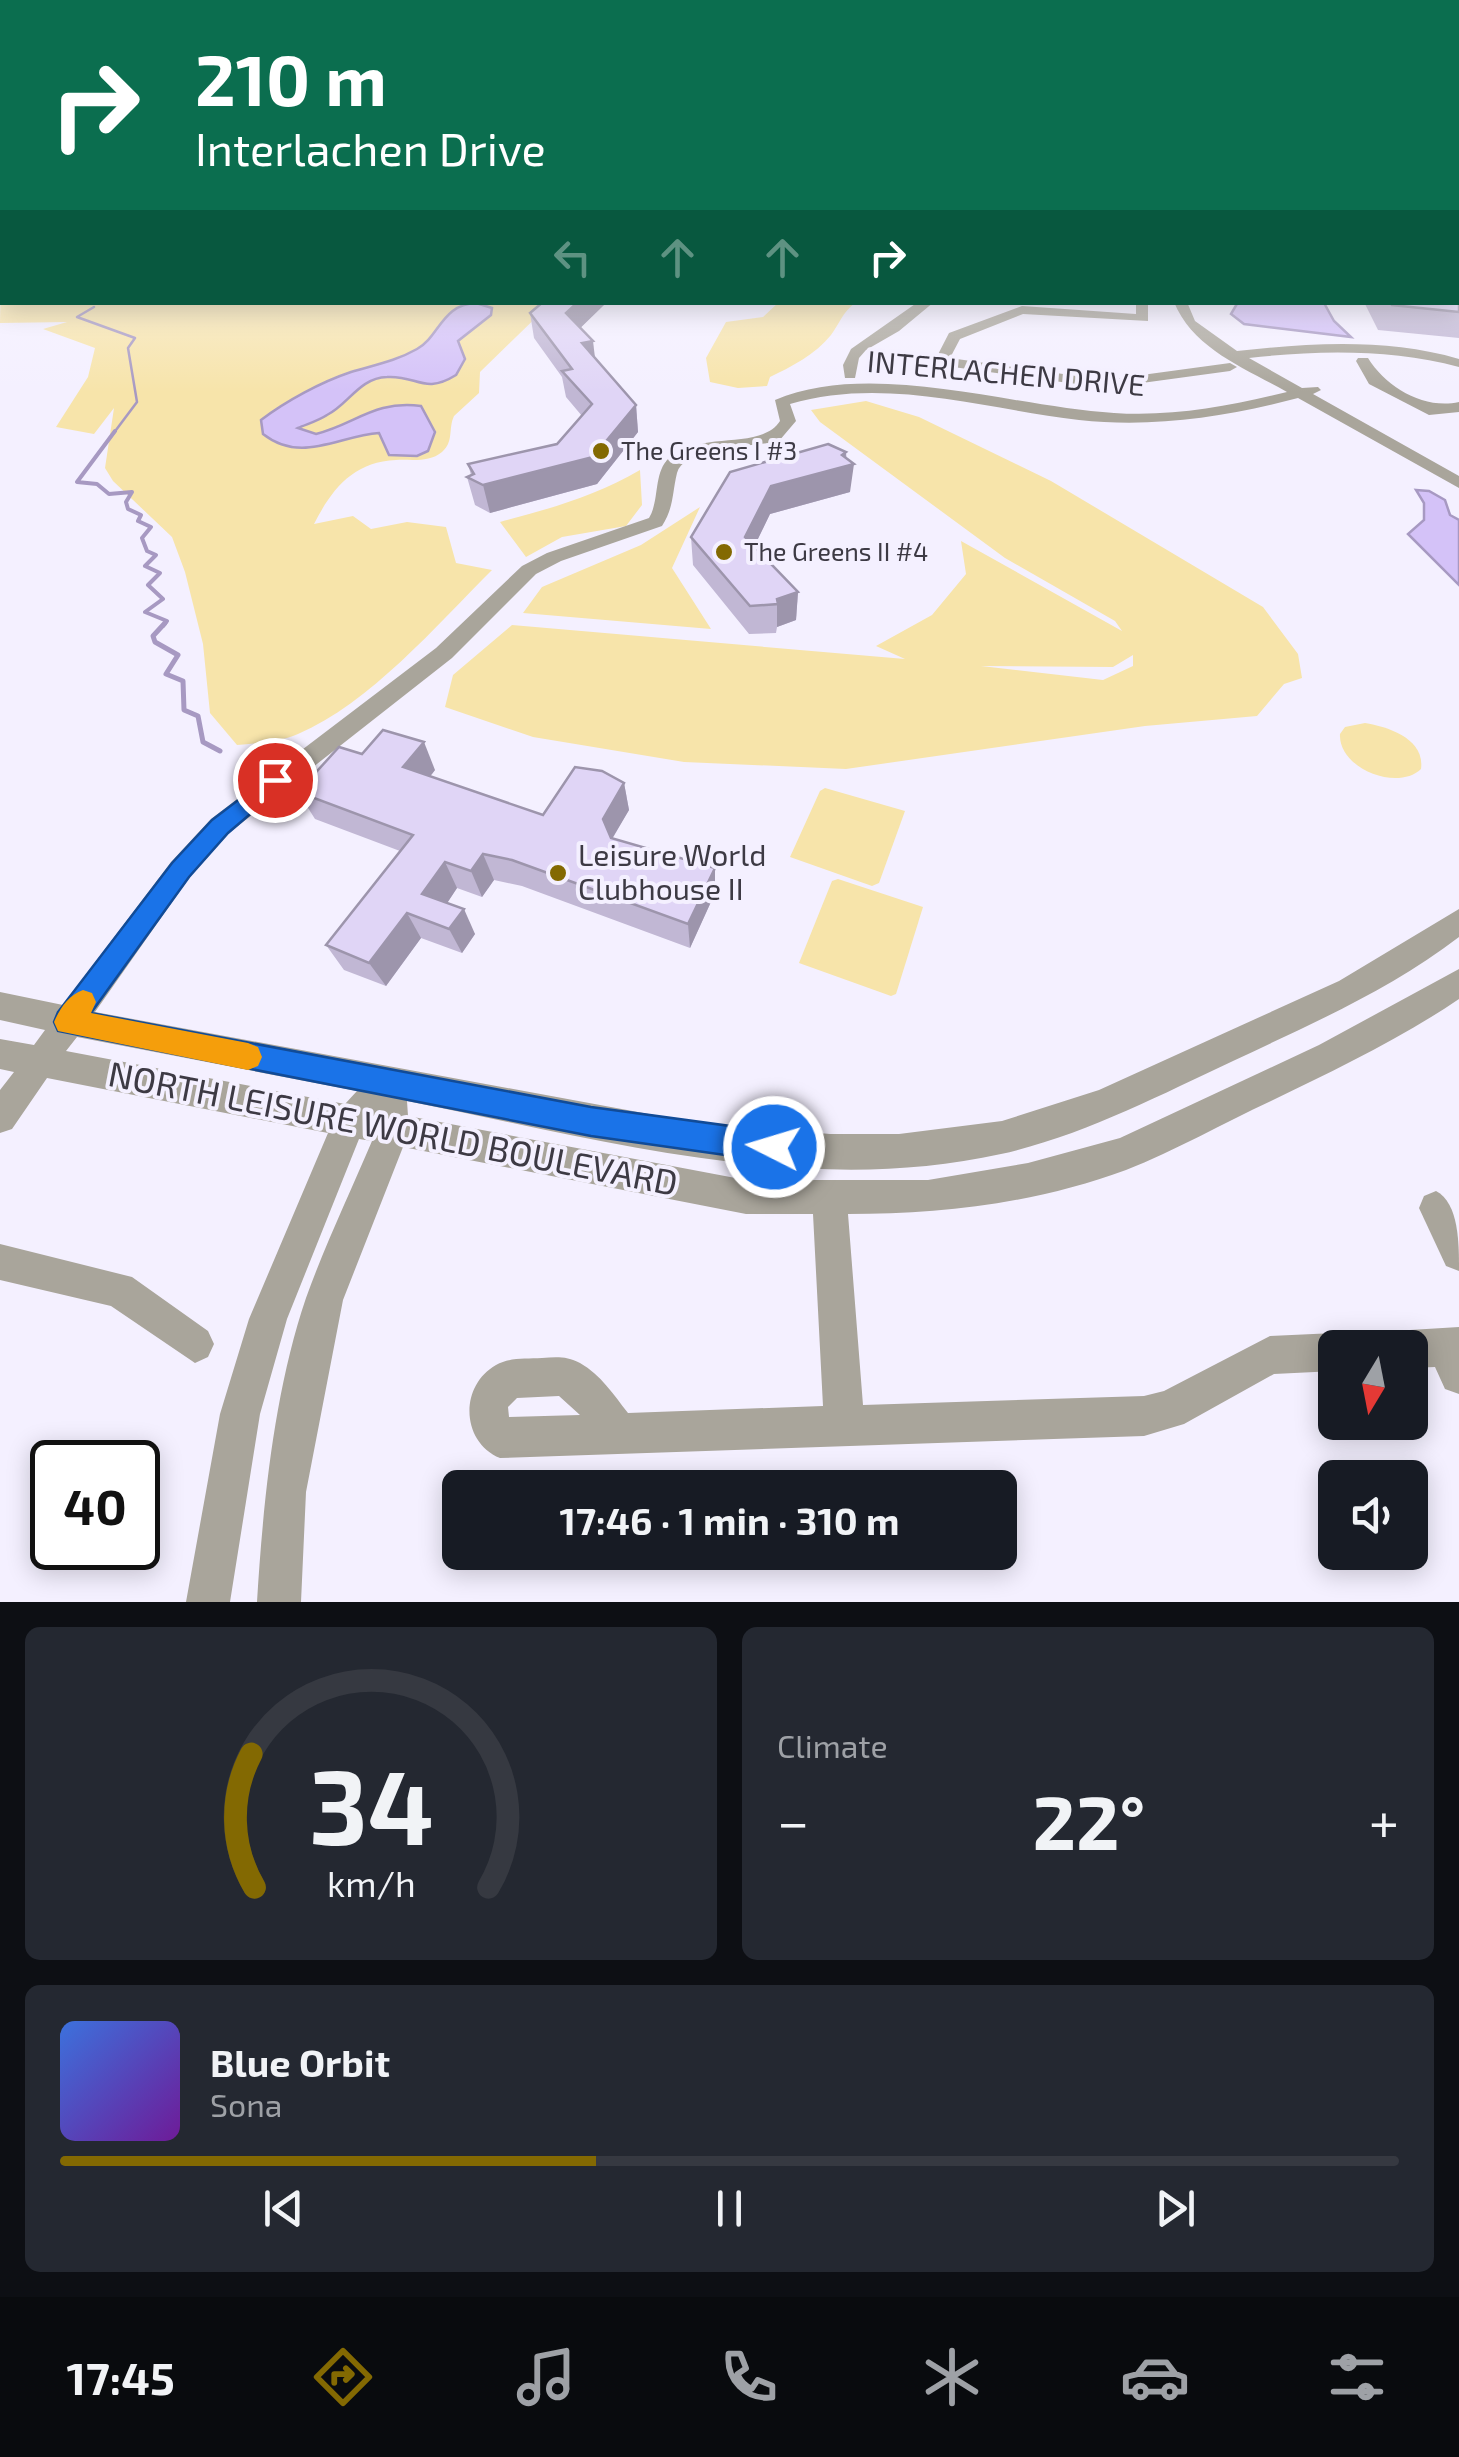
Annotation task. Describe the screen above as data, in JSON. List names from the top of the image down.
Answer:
{
  "streets": {
    "street": ["INTERLACHEN DRIVE", "NORTH LEISURE WORLD BOULEVARD"]
  },
  "crossings": [
    ["INTERLACHEN DRIVE", "NORTH LEISURE WORLD BOULEVARD"]
  ],
  "places": ["The Greens I #3", "The Greens II #4", "Leisure World Clubhouse II"],
  "north": "bottom",
  "page": {
    "turn": ["210 m", "Interlachen Drive"],
    "limit": "40",
    "trip": "17:46 · 1 min · 310 m",
    "tile": "Climate",
    "heat": ["−", "22°", "+"],
    "song": ["Blue Orbit", "Sona"],
    "tabs": "17:45",
    "gauge": ["34", "km/h"]
  }
}
